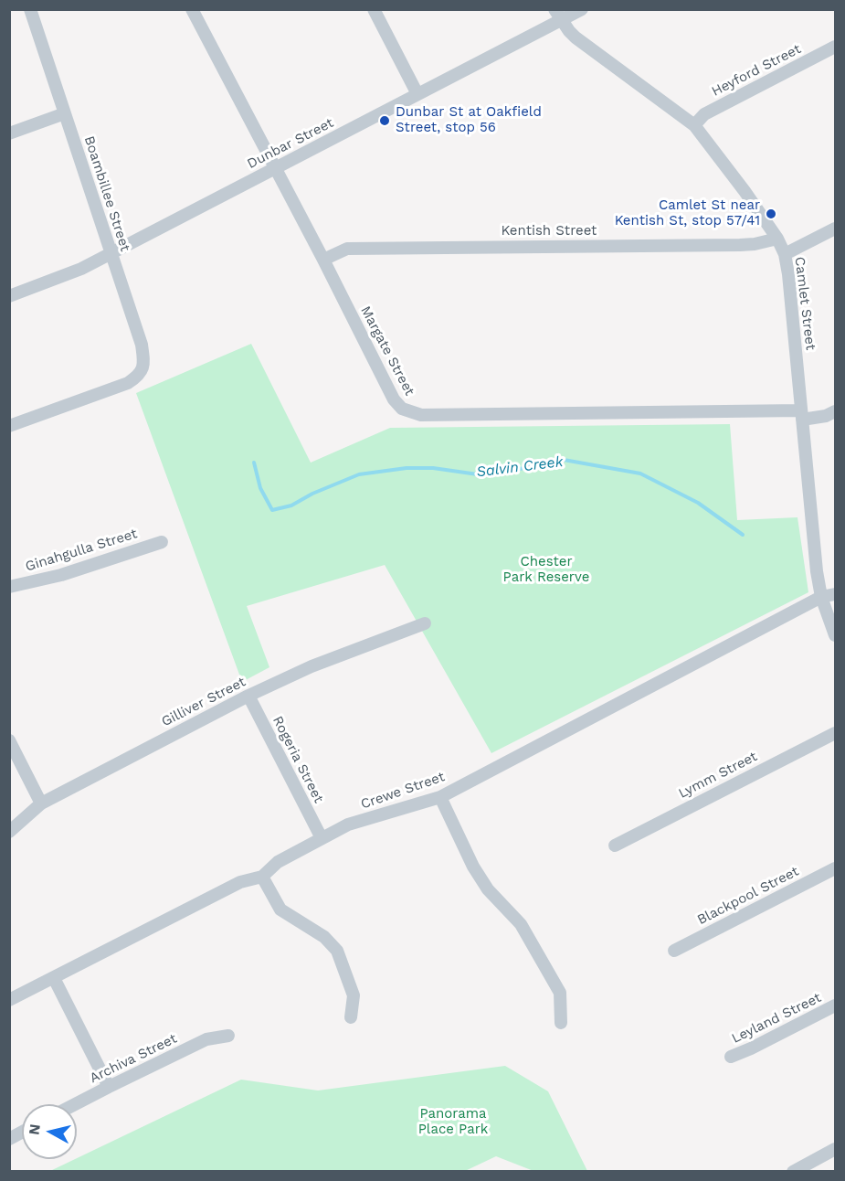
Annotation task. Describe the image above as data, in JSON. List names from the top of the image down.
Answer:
{
  "streets": {
    "street": [
      "Heyford Street",
      "Dunbar Street",
      "Boambillee Street",
      "Kentish Street",
      "Camlet Street",
      "Margate Street",
      "Ginahgulla Street",
      "Gilliver Street",
      "Rogeria Street",
      "Lymm Street",
      "Crewe Street",
      "Blackpool Street",
      "Leyland Street",
      "Archiva Street"
    ]
  },
  "crossings": [
    ["Heyford Street", "Camlet Street"],
    ["Dunbar Street", "Boambillee Street"],
    ["Dunbar Street", "Camlet Street"],
    ["Dunbar Street", "Margate Street"],
    ["Kentish Street", "Camlet Street"],
    ["Kentish Street", "Margate Street"],
    ["Camlet Street", "Margate Street"],
    ["Camlet Street", "Crewe Street"],
    ["Gilliver Street", "Rogeria Street"],
    ["Rogeria Street", "Crewe Street"]
  ],
  "water": ["Salvin Creek"],
  "parks": ["Chester Park Reserve", "Panorama Place Park"],
  "places": ["Dunbar St at Oakfield Street, stop 56", "Camlet St near Kentish St, stop 57/41"],
  "north": "left"
}
